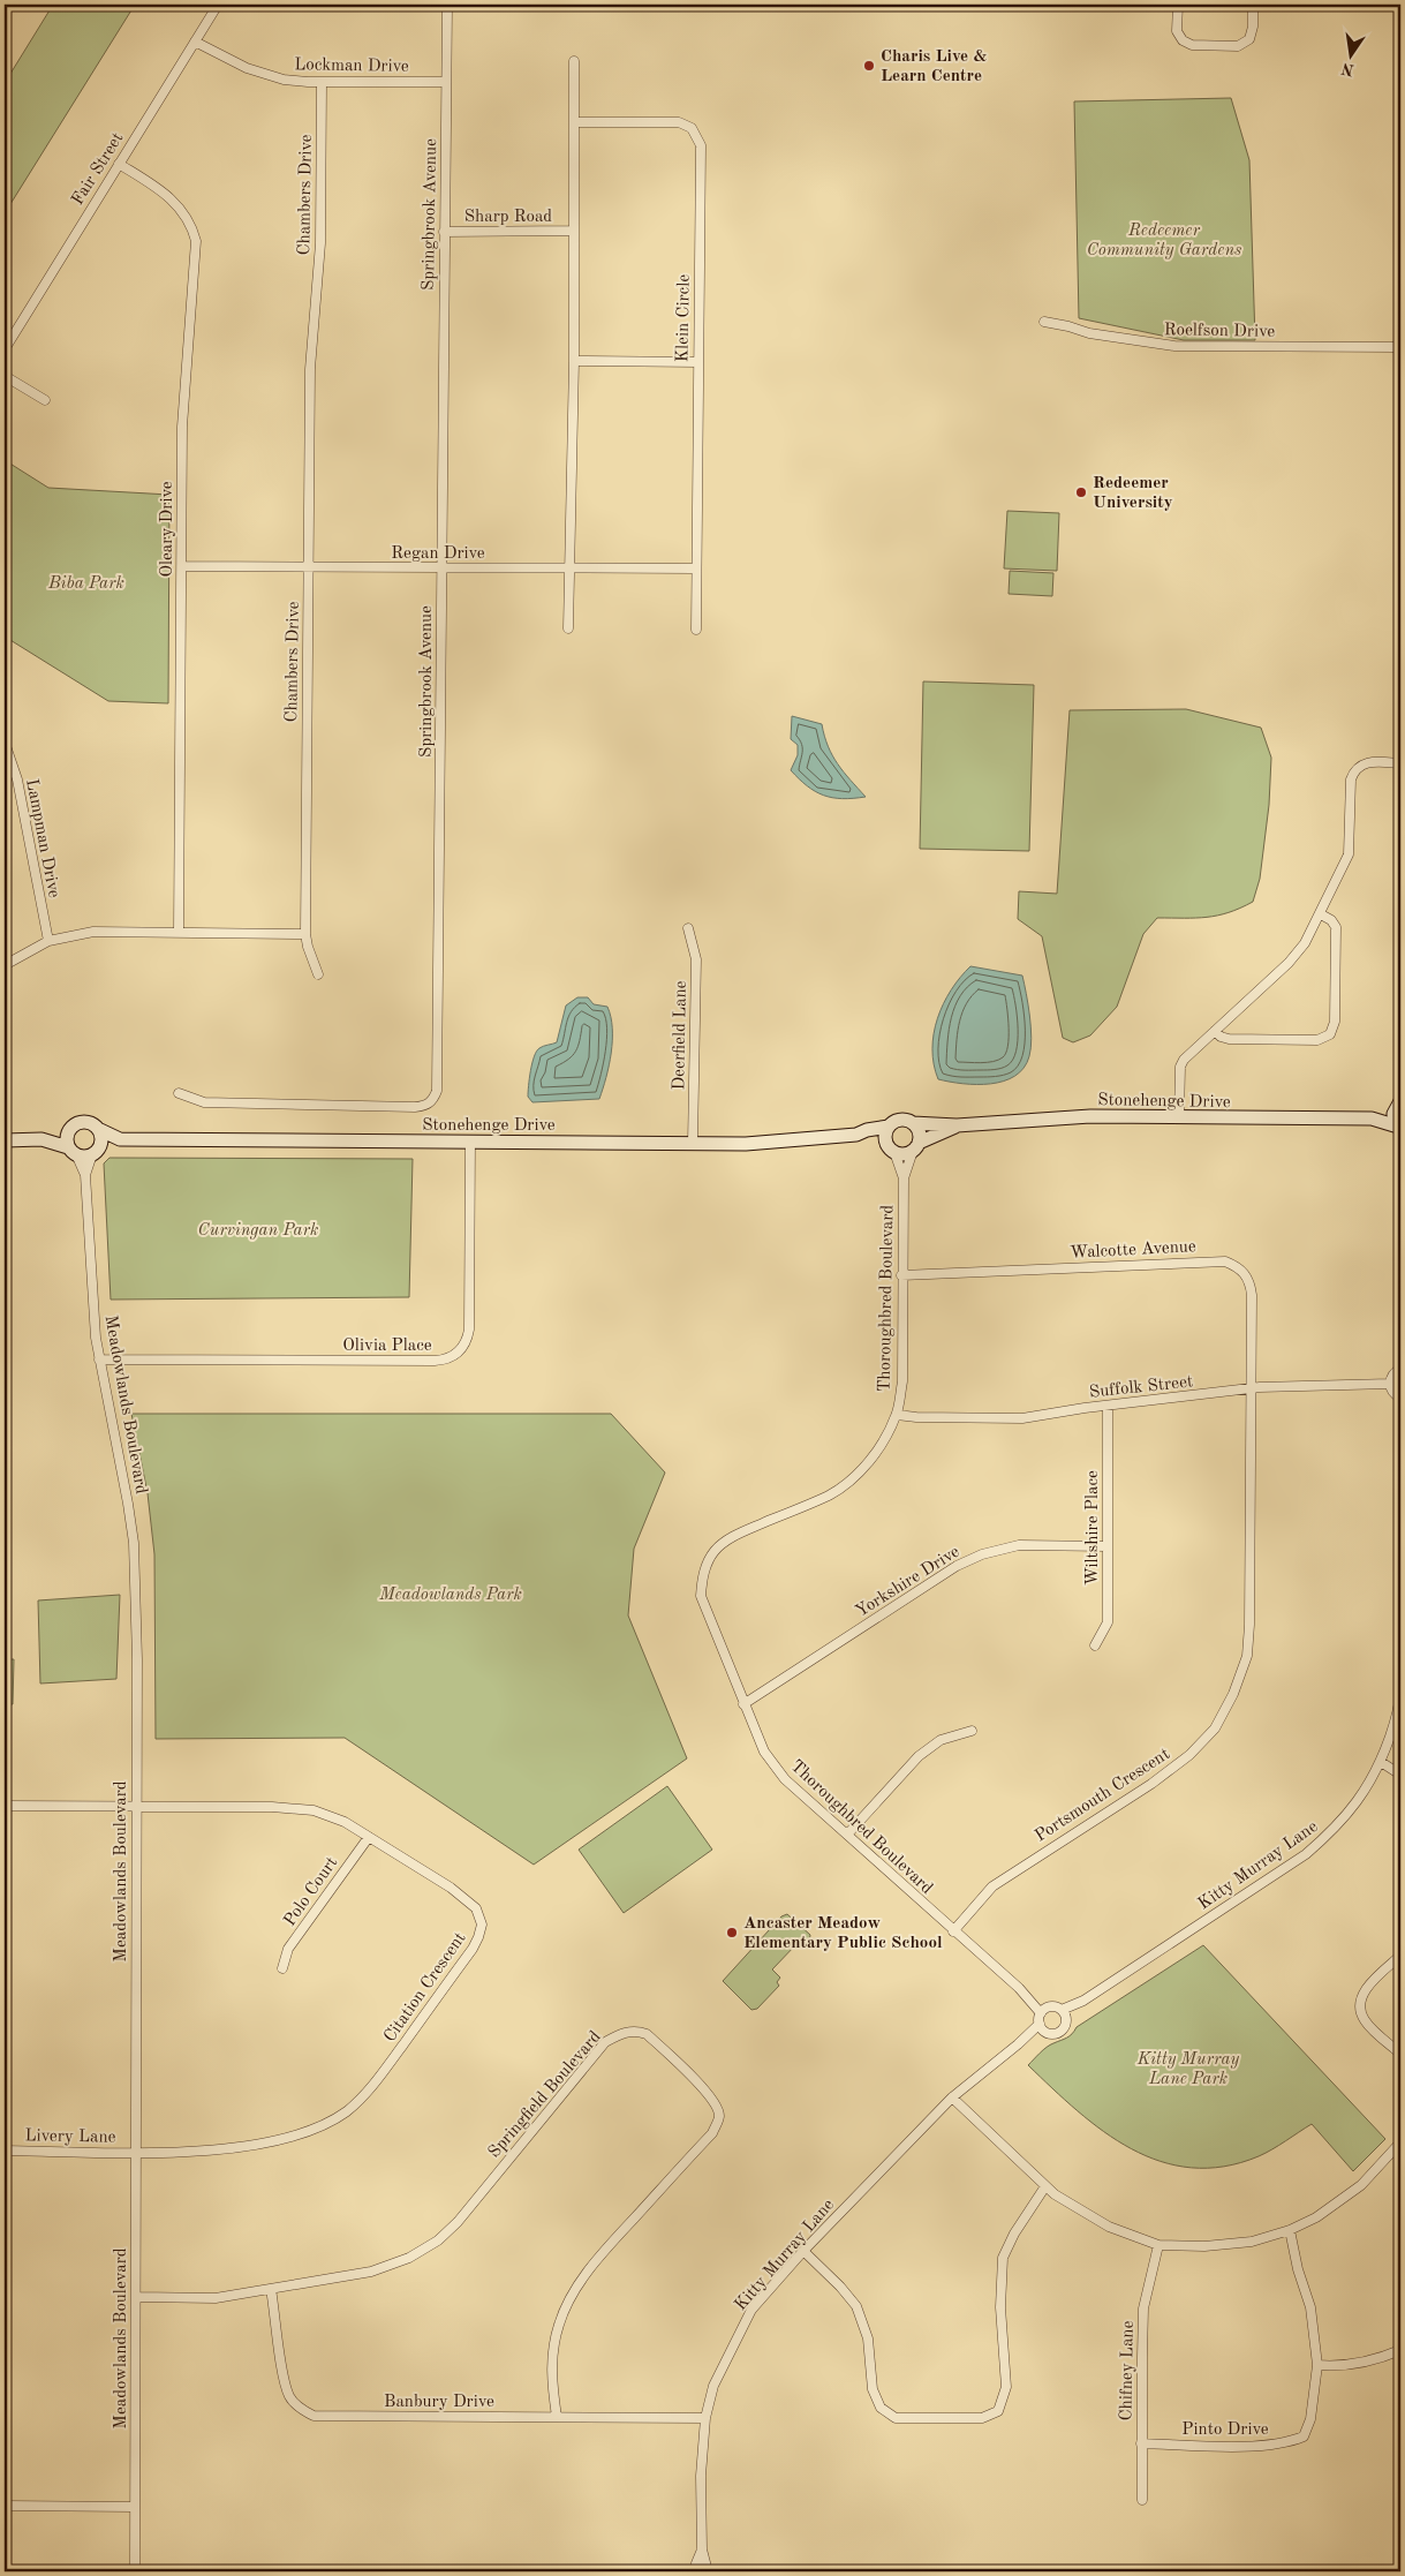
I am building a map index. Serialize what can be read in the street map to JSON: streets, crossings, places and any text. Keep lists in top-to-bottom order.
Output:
{
  "streets": {
    "street": [
      "Lockman Drive",
      "Fair Street",
      "Chambers Drive",
      "Springbrook Avenue",
      "Sharp Road",
      "Klein Circle",
      "Roelfson Drive",
      "Oleary Drive",
      "Regan Drive",
      "Lampman Drive",
      "Deerfield Lane",
      "Stonehenge Drive",
      "Walcotte Avenue",
      "Thoroughbred Boulevard",
      "Olivia Place",
      "Suffolk Street",
      "Meadowlands Boulevard",
      "Wiltshire Place",
      "Yorkshire Drive",
      "Portsmouth Crescent",
      "Kitty Murray Lane",
      "Polo Court",
      "Citation Crescent",
      "Springfield Boulevard",
      "Livery Lane",
      "Chifney Lane",
      "Banbury Drive",
      "Pinto Drive"
    ]
  },
  "crossings": [
    ["Lockman Drive", "Fair Street"],
    ["Lockman Drive", "Chambers Drive"],
    ["Lockman Drive", "Springbrook Avenue"],
    ["Fair Street", "Oleary Drive"],
    ["Chambers Drive", "Regan Drive"],
    ["Springbrook Avenue", "Sharp Road"],
    ["Springbrook Avenue", "Regan Drive"],
    ["Klein Circle", "Regan Drive"],
    ["Oleary Drive", "Regan Drive"],
    ["Deerfield Lane", "Stonehenge Drive"],
    ["Stonehenge Drive", "Thoroughbred Boulevard"],
    ["Stonehenge Drive", "Olivia Place"],
    ["Stonehenge Drive", "Meadowlands Boulevard"],
    ["Walcotte Avenue", "Thoroughbred Boulevard"],
    ["Walcotte Avenue", "Suffolk Street"],
    ["Walcotte Avenue", "Portsmouth Crescent"],
    ["Thoroughbred Boulevard", "Suffolk Street"],
    ["Thoroughbred Boulevard", "Yorkshire Drive"],
    ["Thoroughbred Boulevard", "Portsmouth Crescent"],
    ["Thoroughbred Boulevard", "Kitty Murray Lane"],
    ["Olivia Place", "Meadowlands Boulevard"],
    ["Suffolk Street", "Wiltshire Place"],
    ["Suffolk Street", "Portsmouth Crescent"],
    ["Meadowlands Boulevard", "Citation Crescent"],
    ["Meadowlands Boulevard", "Springfield Boulevard"],
    ["Meadowlands Boulevard", "Livery Lane"],
    ["Wiltshire Place", "Yorkshire Drive"],
    ["Kitty Murray Lane", "Banbury Drive"],
    ["Polo Court", "Citation Crescent"],
    ["Citation Crescent", "Livery Lane"],
    ["Springfield Boulevard", "Banbury Drive"],
    ["Chifney Lane", "Pinto Drive"]
  ],
  "parks": [
    "Redeemer Community Gardens",
    "Biba Park",
    "Curvingan Park",
    "Meadowlands Park",
    "Kitty Murray Lane Park"
  ],
  "places": ["Charis Live & Learn Centre", "Redeemer University", "Ancaster Meadow Elementary Public School"],
  "north": "bottom"
}
